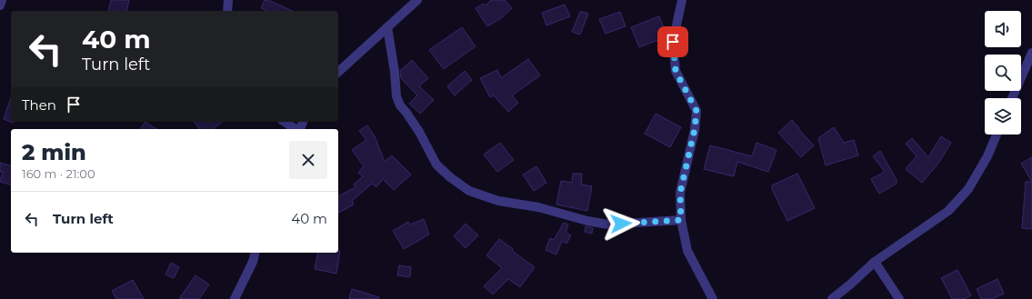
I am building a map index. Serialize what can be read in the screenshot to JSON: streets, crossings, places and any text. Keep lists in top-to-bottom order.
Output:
{
  "page": {
    "turn": ["40 m", "Turn left"],
    "then": "Then",
    "heading": ["2 min", "160 m · 21:00"],
    "list": [
      {
        "name": "Turn left",
        "value": "40 m"
      }
    ]
  }
}
